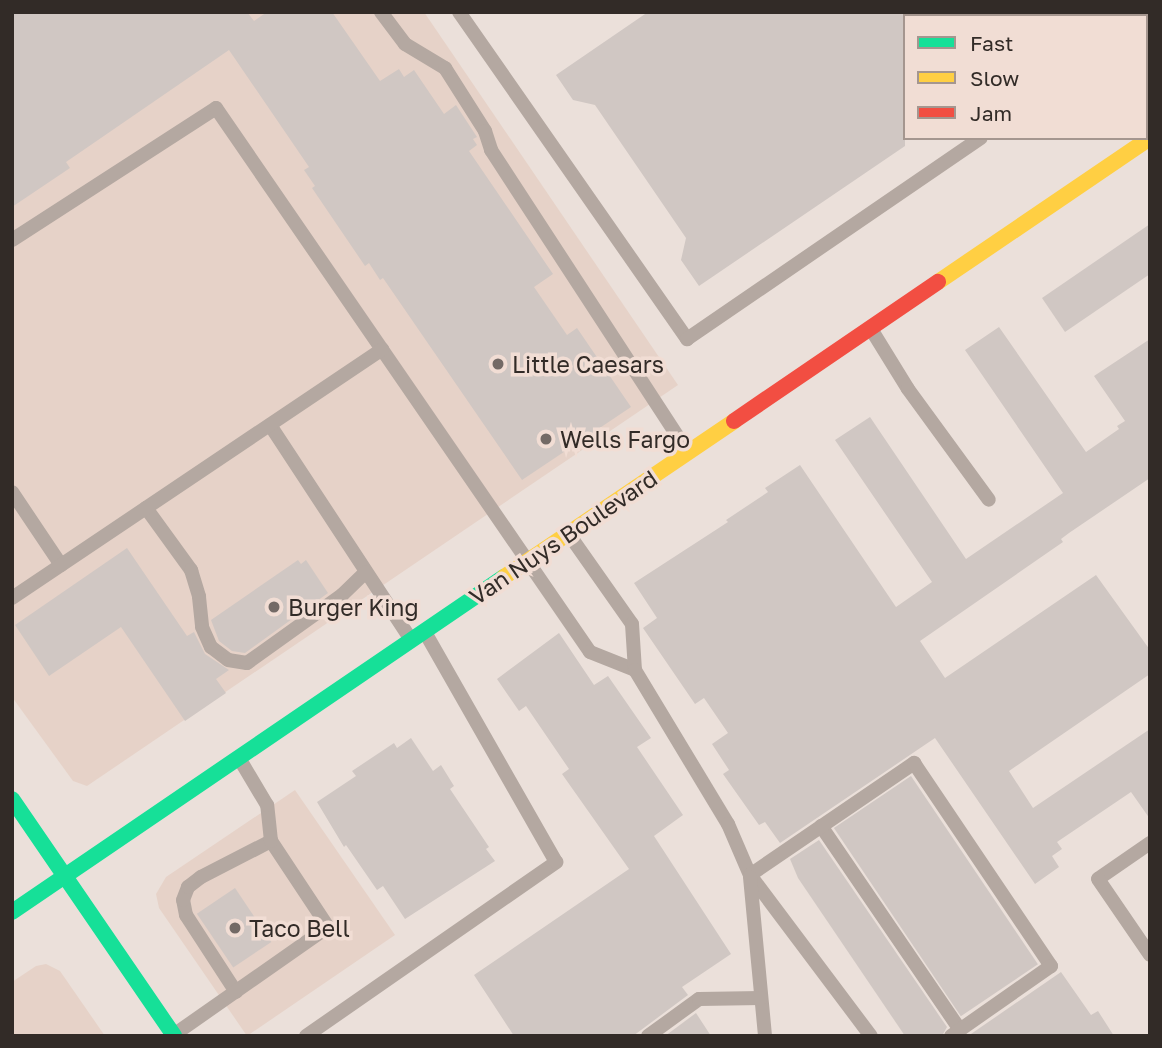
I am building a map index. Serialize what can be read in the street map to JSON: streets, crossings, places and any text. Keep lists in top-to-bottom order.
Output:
{
  "streets": {
    "main road": ["Van Nuys Boulevard"]
  },
  "places": [
    "Little Caesars",
    "Wells Fargo",
    "Burger King",
    "Taco Bell"
  ],
  "legend": ["Fast", "Slow", "Jam"]
}
